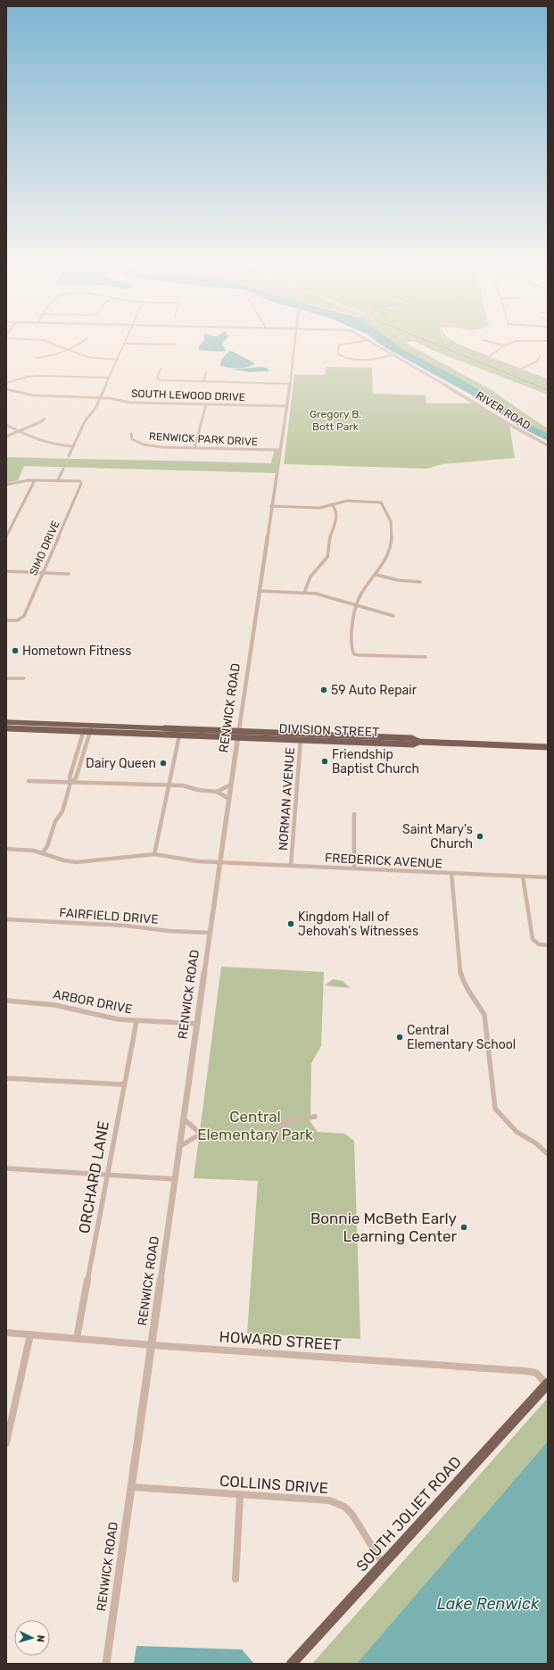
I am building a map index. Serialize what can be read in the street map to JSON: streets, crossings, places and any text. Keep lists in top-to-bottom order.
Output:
{
  "streets": {
    "main road": ["DIVISION STREET", "SOUTH JOLIET ROAD"],
    "street": [
      "SOUTH LEWOOD DRIVE",
      "RIVER ROAD",
      "RENWICK PARK DRIVE",
      "SIMO DRIVE",
      "RENWICK ROAD",
      "NORMAN AVENUE",
      "FREDERICK AVENUE",
      "FAIRFIELD DRIVE",
      "ARBOR DRIVE",
      "ORCHARD LANE",
      "HOWARD STREET",
      "COLLINS DRIVE"
    ]
  },
  "crossings": [
    ["SOUTH LEWOOD DRIVE", "RENWICK ROAD"],
    ["RENWICK PARK DRIVE", "RENWICK ROAD"],
    ["RENWICK ROAD", "DIVISION STREET"],
    ["RENWICK ROAD", "FREDERICK AVENUE"],
    ["RENWICK ROAD", "FAIRFIELD DRIVE"],
    ["RENWICK ROAD", "ARBOR DRIVE"],
    ["RENWICK ROAD", "HOWARD STREET"],
    ["RENWICK ROAD", "COLLINS DRIVE"],
    ["DIVISION STREET", "NORMAN AVENUE"],
    ["NORMAN AVENUE", "FREDERICK AVENUE"],
    ["ARBOR DRIVE", "ORCHARD LANE"],
    ["ORCHARD LANE", "HOWARD STREET"],
    ["HOWARD STREET", "SOUTH JOLIET ROAD"],
    ["COLLINS DRIVE", "SOUTH JOLIET ROAD"]
  ],
  "water": ["Lake Renwick"],
  "parks": ["Gregory B. Bott Park", "Central Elementary Park"],
  "places": [
    "Hometown Fitness",
    "59 Auto Repair",
    "Friendship Baptist Church",
    "Dairy Queen",
    "Saint Mary's Church",
    "Kingdom Hall of Jehovah's Witnesses",
    "Central Elementary School",
    "Bonnie McBeth Early Learning Center"
  ],
  "north": "right"
}
